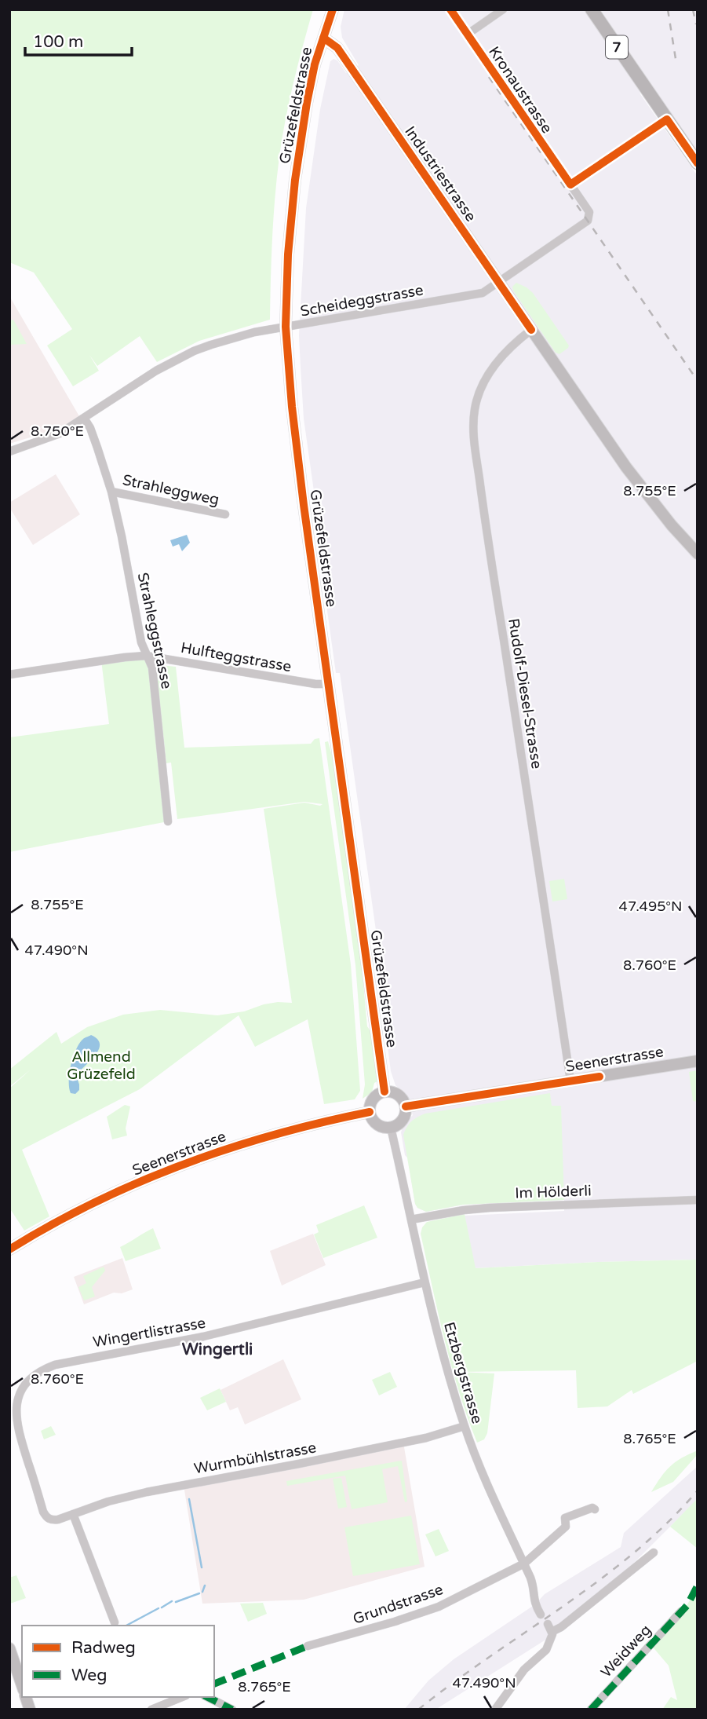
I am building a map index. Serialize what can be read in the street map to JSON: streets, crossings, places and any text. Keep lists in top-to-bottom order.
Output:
{
  "streets": {
    "main road": [
      "7",
      "Grüzefeldstrasse",
      "Industriestrasse",
      "Seenerstrasse"
    ],
    "street": [
      "Kronaustrasse",
      "Scheideggstrasse",
      "Strahleggweg",
      "Strahleggstrasse",
      "Hulfteggstrasse",
      "Rudolf-Diesel-Strasse",
      "Im Hölderli",
      "Wingertlistrasse",
      "Etzbergstrasse",
      "Wurmbühlstrasse",
      "Grundstrasse",
      "Weidweg"
    ]
  },
  "crossings": [
    ["Kronaustrasse", "Scheideggstrasse"],
    ["Grüzefeldstrasse", "Industriestrasse"],
    ["Grüzefeldstrasse", "Scheideggstrasse"],
    ["Grüzefeldstrasse", "Hulfteggstrasse"],
    ["Grüzefeldstrasse", "Seenerstrasse"],
    ["Grüzefeldstrasse", "Etzbergstrasse"],
    ["Industriestrasse", "Scheideggstrasse"],
    ["Industriestrasse", "Rudolf-Diesel-Strasse"],
    ["Scheideggstrasse", "Strahleggstrasse"],
    ["Strahleggweg", "Strahleggstrasse"],
    ["Strahleggstrasse", "Hulfteggstrasse"],
    ["Rudolf-Diesel-Strasse", "Seenerstrasse"],
    ["Seenerstrasse", "Etzbergstrasse"],
    ["Im Hölderli", "Etzbergstrasse"],
    ["Wingertlistrasse", "Etzbergstrasse"],
    ["Wingertlistrasse", "Wurmbühlstrasse"],
    ["Etzbergstrasse", "Wurmbühlstrasse"],
    ["Etzbergstrasse", "Grundstrasse"]
  ],
  "districts": ["Wingertli"],
  "parks": ["Allmend Grüzefeld"],
  "legend": ["Radweg", "Weg"],
  "scale_bar": "100 m",
  "coordinates": [
    "8.750°E",
    "8.755°E",
    "47.495°N",
    "47.490°N",
    "8.760°E",
    "8.765°E"
  ]
}
